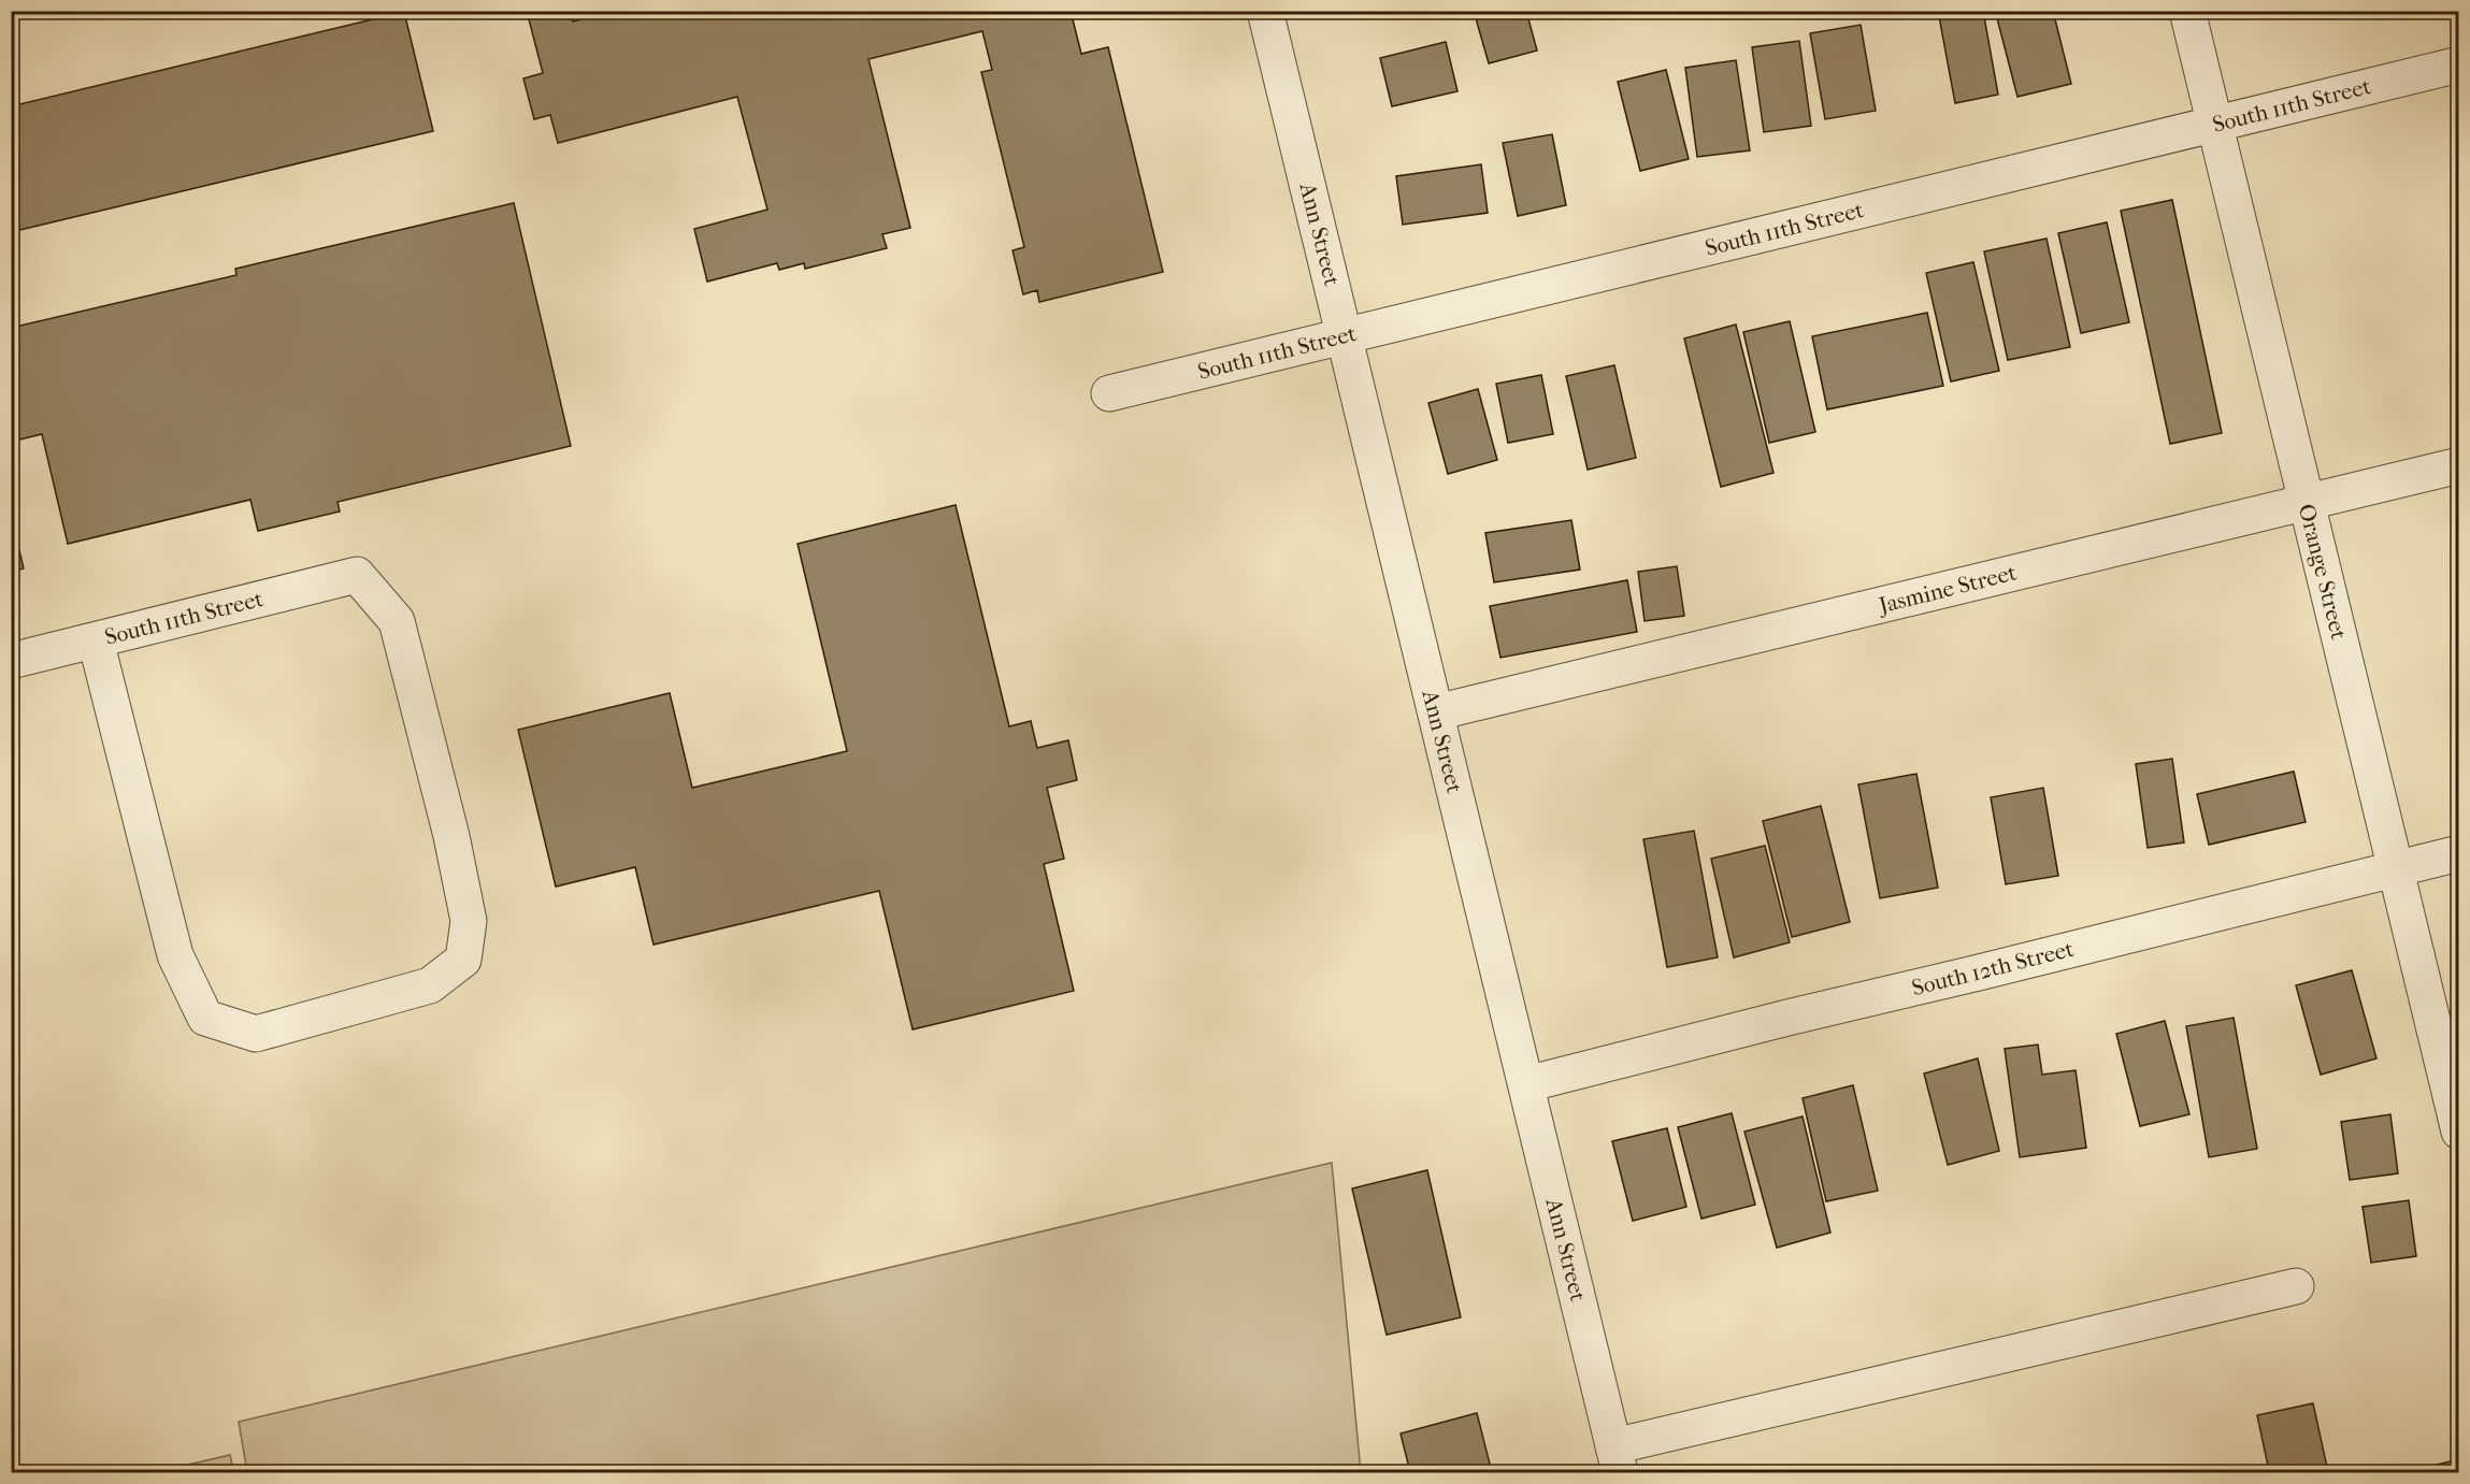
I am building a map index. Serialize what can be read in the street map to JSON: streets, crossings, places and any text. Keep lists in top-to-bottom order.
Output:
{
  "streets": {
    "street": [
      "South 11th Street",
      "Ann Street",
      "Orange Street",
      "Jasmine Street",
      "South 12th Street"
    ]
  },
  "crossings": [
    ["South 11th Street", "Ann Street"],
    ["South 11th Street", "Orange Street"],
    ["Ann Street", "Jasmine Street"],
    ["Ann Street", "South 12th Street"],
    ["Orange Street", "Jasmine Street"],
    ["Orange Street", "South 12th Street"]
  ]
}
